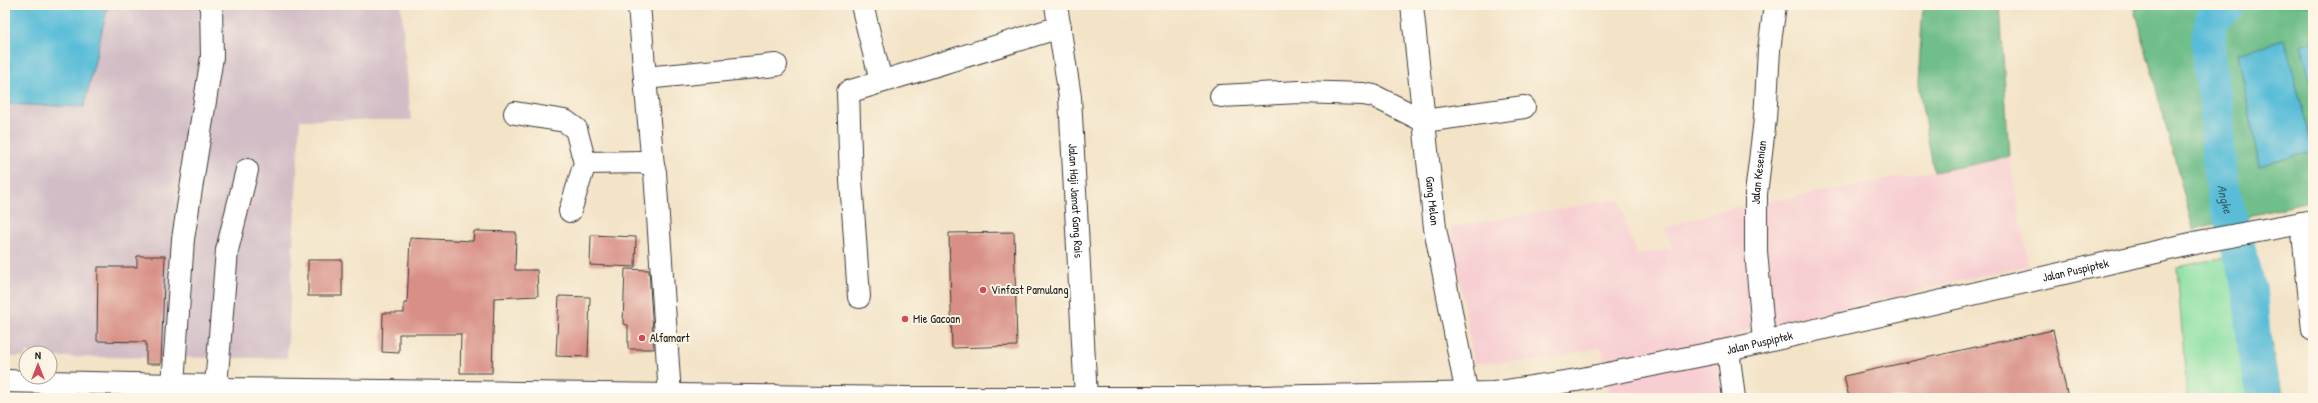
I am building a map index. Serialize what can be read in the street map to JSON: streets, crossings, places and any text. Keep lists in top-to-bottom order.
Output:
{
  "streets": {
    "street": [
      "Jalan Kesenian",
      "Jalan Haji Jamat Gang Rais",
      "Gang Melon",
      "Jalan Puspiptek"
    ]
  },
  "crossings": [
    ["Jalan Kesenian", "Jalan Puspiptek"],
    ["Jalan Haji Jamat Gang Rais", "Jalan Puspiptek"],
    ["Gang Melon", "Jalan Puspiptek"]
  ],
  "water": ["Angke"],
  "places": ["Vinfast Pamulang", "Mie Gacoan", "Alfamart"],
  "north": "top"
}
